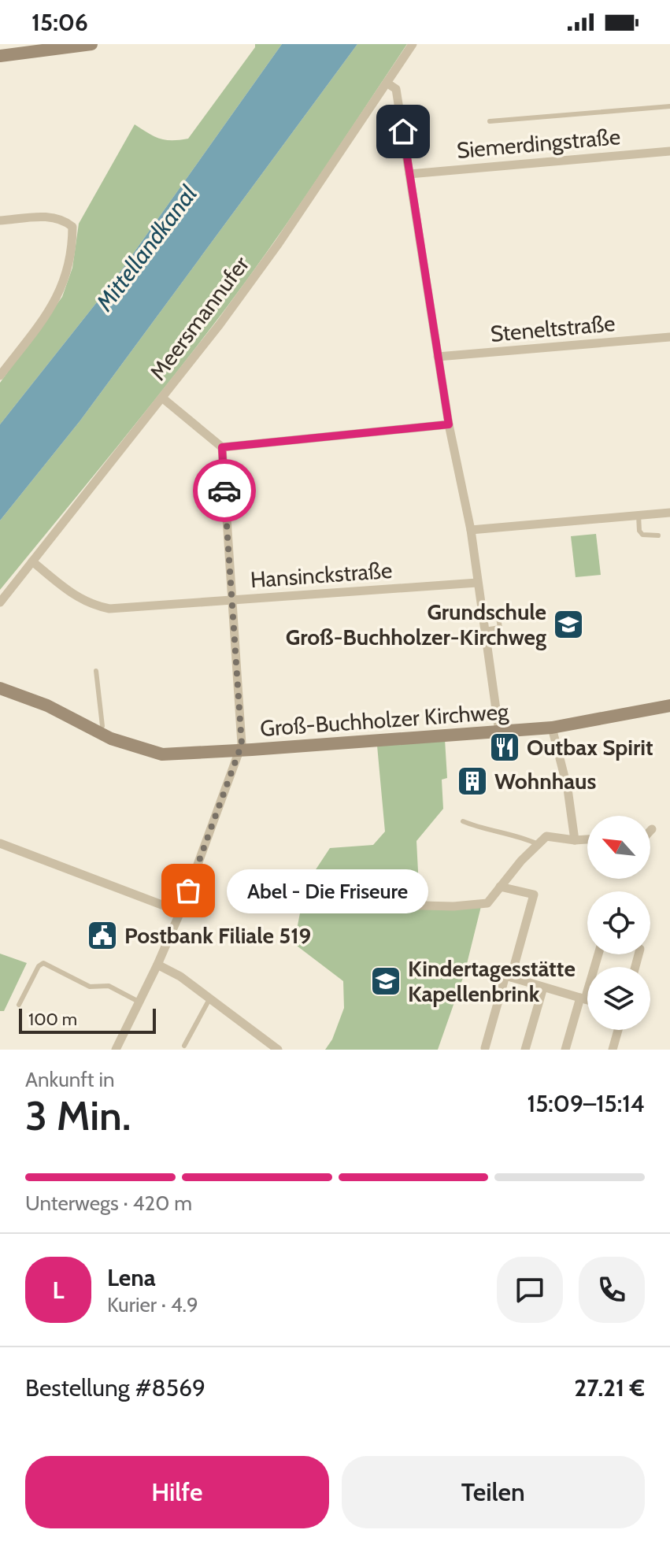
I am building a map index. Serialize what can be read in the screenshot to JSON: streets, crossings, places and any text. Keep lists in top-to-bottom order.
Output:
{
  "streets": {
    "street": [
      "Siemerdingstraße",
      "Meersmannufer",
      "Steneltstraße",
      "Hansinckstraße",
      "Groß-Buchholzer Kirchweg"
    ]
  },
  "crossings": [
    ["Meersmannufer", "Hansinckstraße"]
  ],
  "water": ["Mittellandkanal"],
  "places": {
    "school or university": ["Grundschule Groß-Buchholzer-Kirchweg", "Kindertagesstätte Kapellenbrink"],
    "restaurant": ["Outbax Spirit"],
    "building": ["Wohnhaus"],
    "other": ["Abel - Die Friseure"],
    "public building": ["Postbank Filiale 519"]
  },
  "scale_bar": "100 m",
  "north": "top left",
  "page": {
    "status": "15:06",
    "bubble": "Abel - Die Friseure",
    "scale": "100 m",
    "heading": ["3 Min.", "Ankunft in", "15:09–15:14"],
    "panel": [
      "Lena",
      "Kurier · 4.9",
      "Bestellung #8569",
      "27.21 €"
    ],
    "bar": "Unterwegs · 420 m",
    "round": "L",
    "buttons": ["Hilfe", "Teilen"]
  }
}
